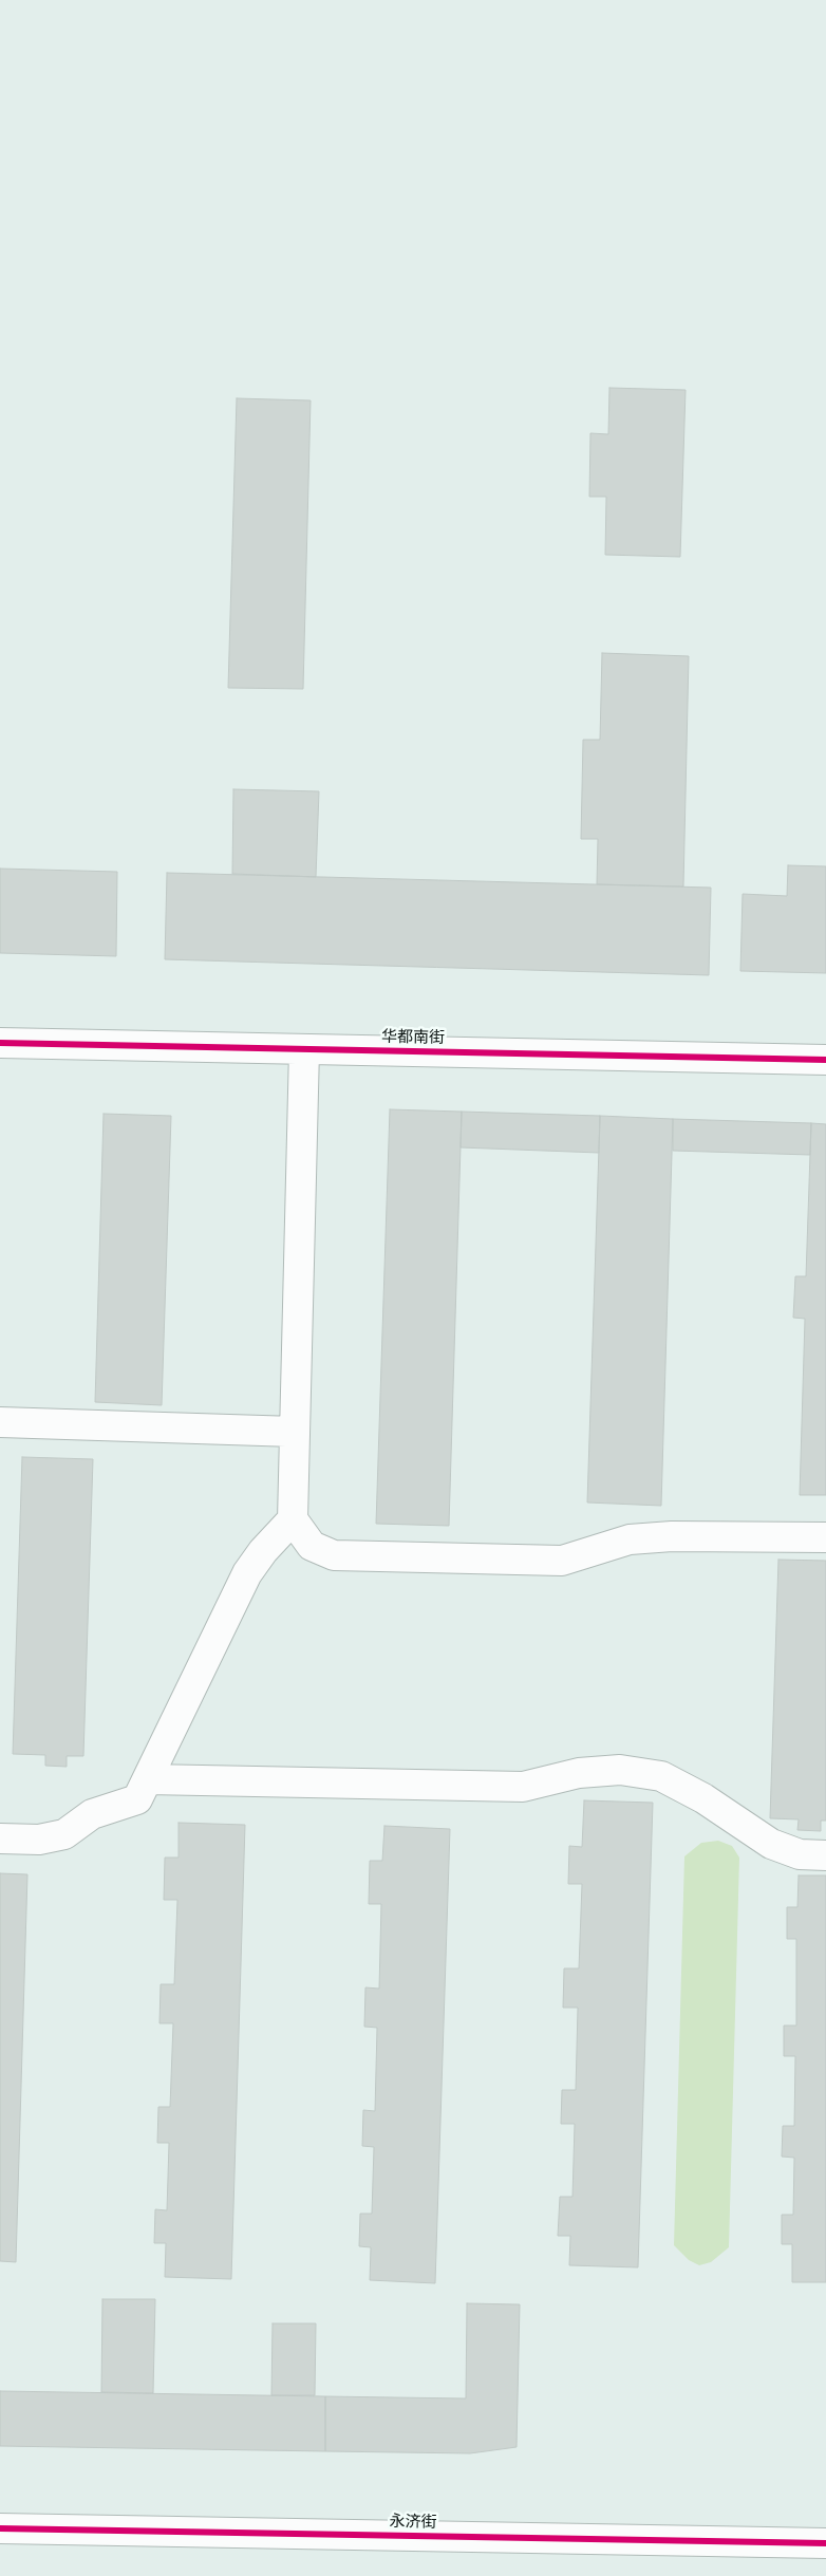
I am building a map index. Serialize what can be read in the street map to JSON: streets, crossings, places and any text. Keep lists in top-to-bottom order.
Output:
{
  "streets": {
    "street": ["华都南街", "永济街"]
  }
}
